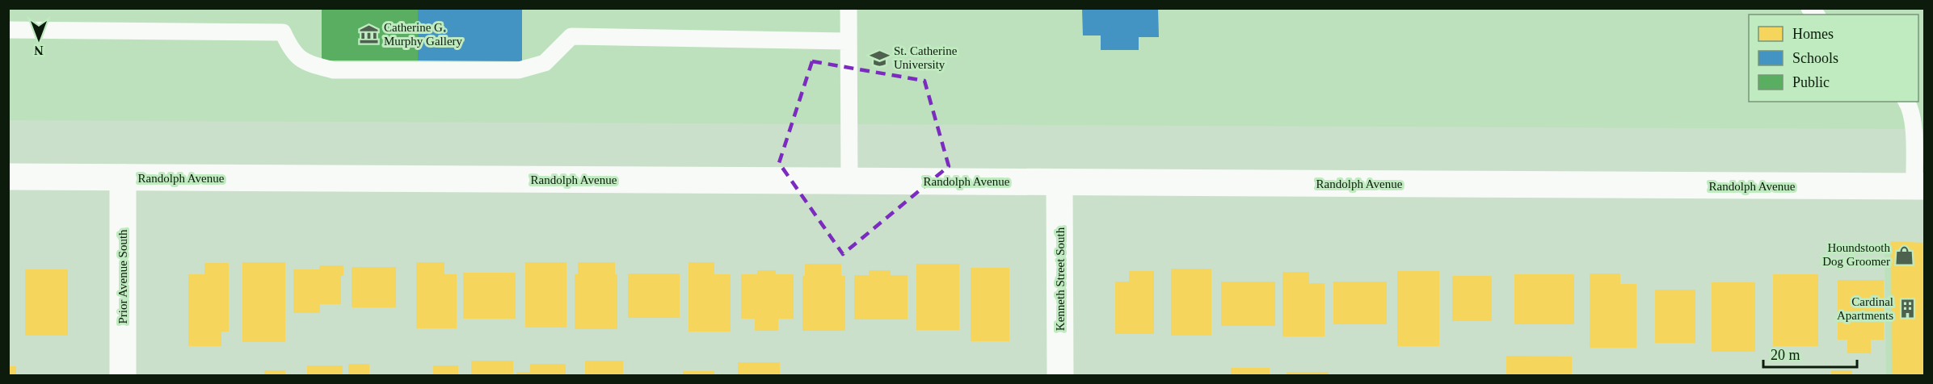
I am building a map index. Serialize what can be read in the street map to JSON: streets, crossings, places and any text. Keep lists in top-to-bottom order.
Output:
{
  "streets": {
    "main road": ["Randolph Avenue", "Prior Avenue South", "Kenneth Street South"]
  },
  "crossings": [
    ["Randolph Avenue", "Prior Avenue South"],
    ["Randolph Avenue", "Kenneth Street South"]
  ],
  "places": {
    "museum": ["Catherine G. Murphy Gallery"],
    "school or university": ["St. Catherine University"],
    "shop": ["Houndstooth Dog Groomer"],
    "building": ["Cardinal Apartments"]
  },
  "legend": ["Homes", "Schools", "Public"],
  "scale_bar": "20 m",
  "north": "bottom"
}
